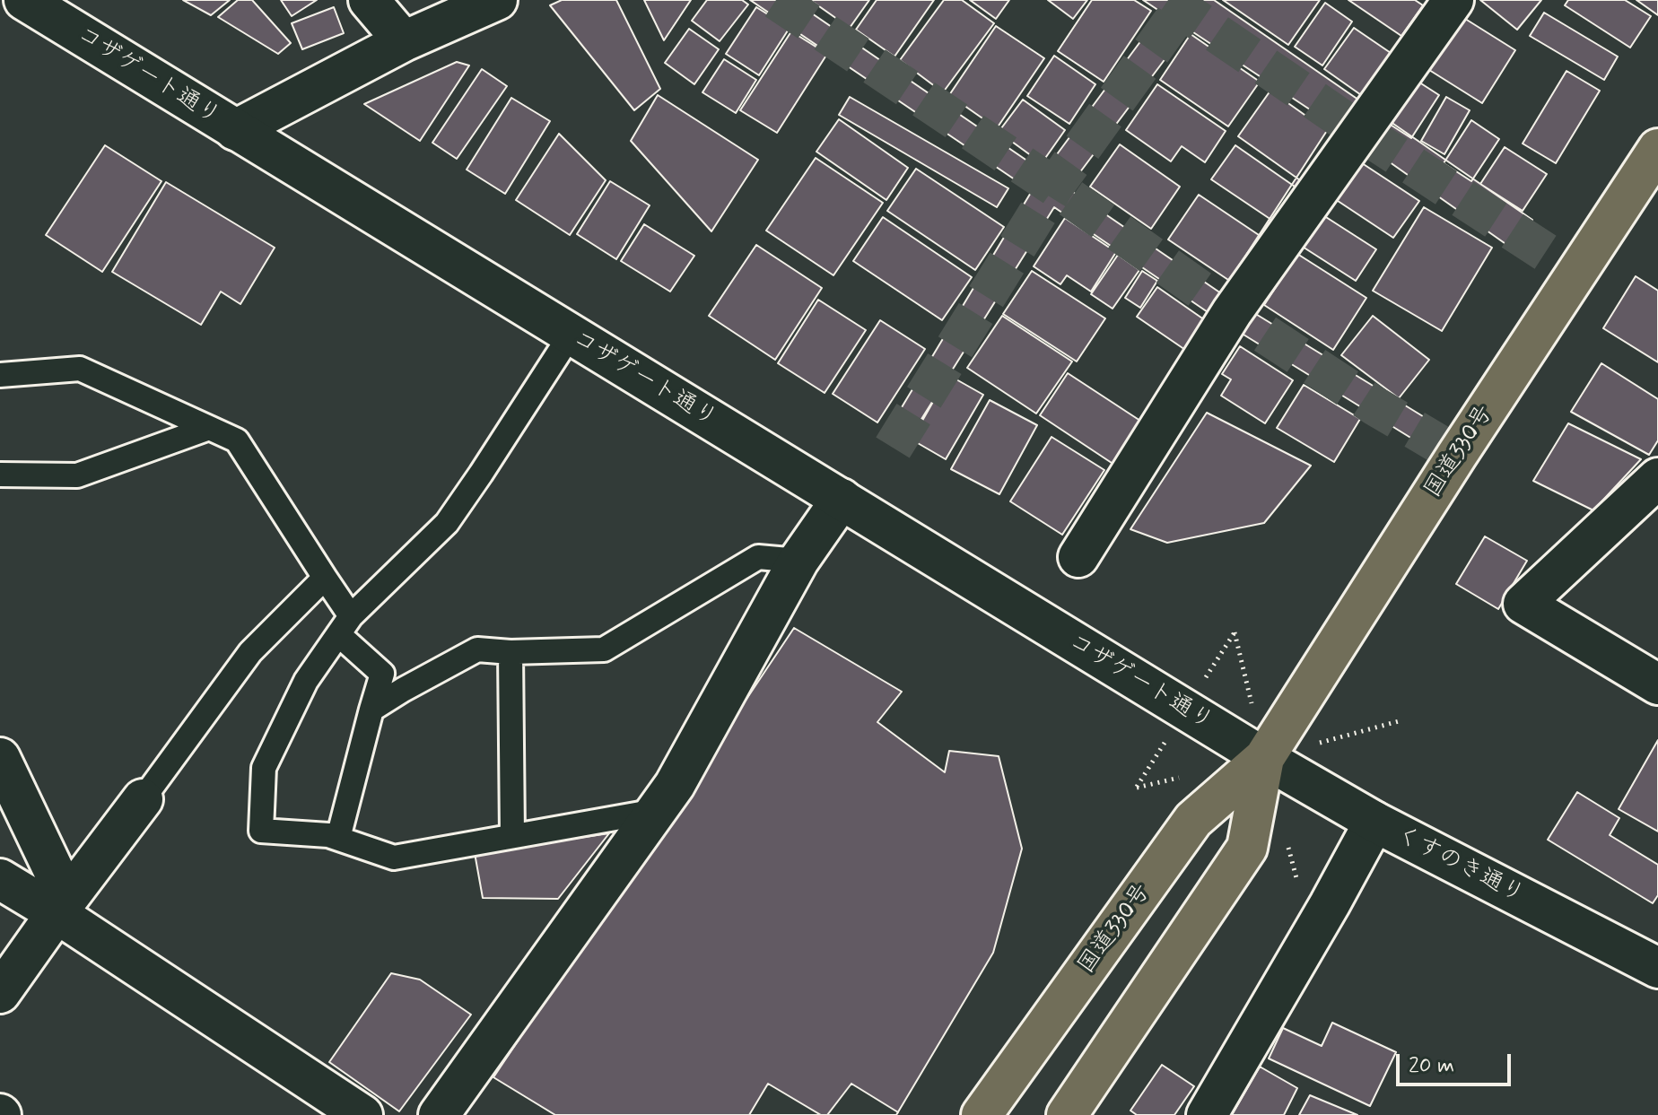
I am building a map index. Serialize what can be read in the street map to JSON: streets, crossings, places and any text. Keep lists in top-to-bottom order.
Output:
{
  "streets": {
    "highway": ["国道330号"],
    "street": ["コザゲート通り", "くすのき通り"]
  },
  "crossings": [
    ["コザゲート通り", "国道330号"],
    ["コザゲート通り", "くすのき通り"],
    ["国道330号", "くすのき通り"]
  ],
  "scale_bar": "20 m"
}
